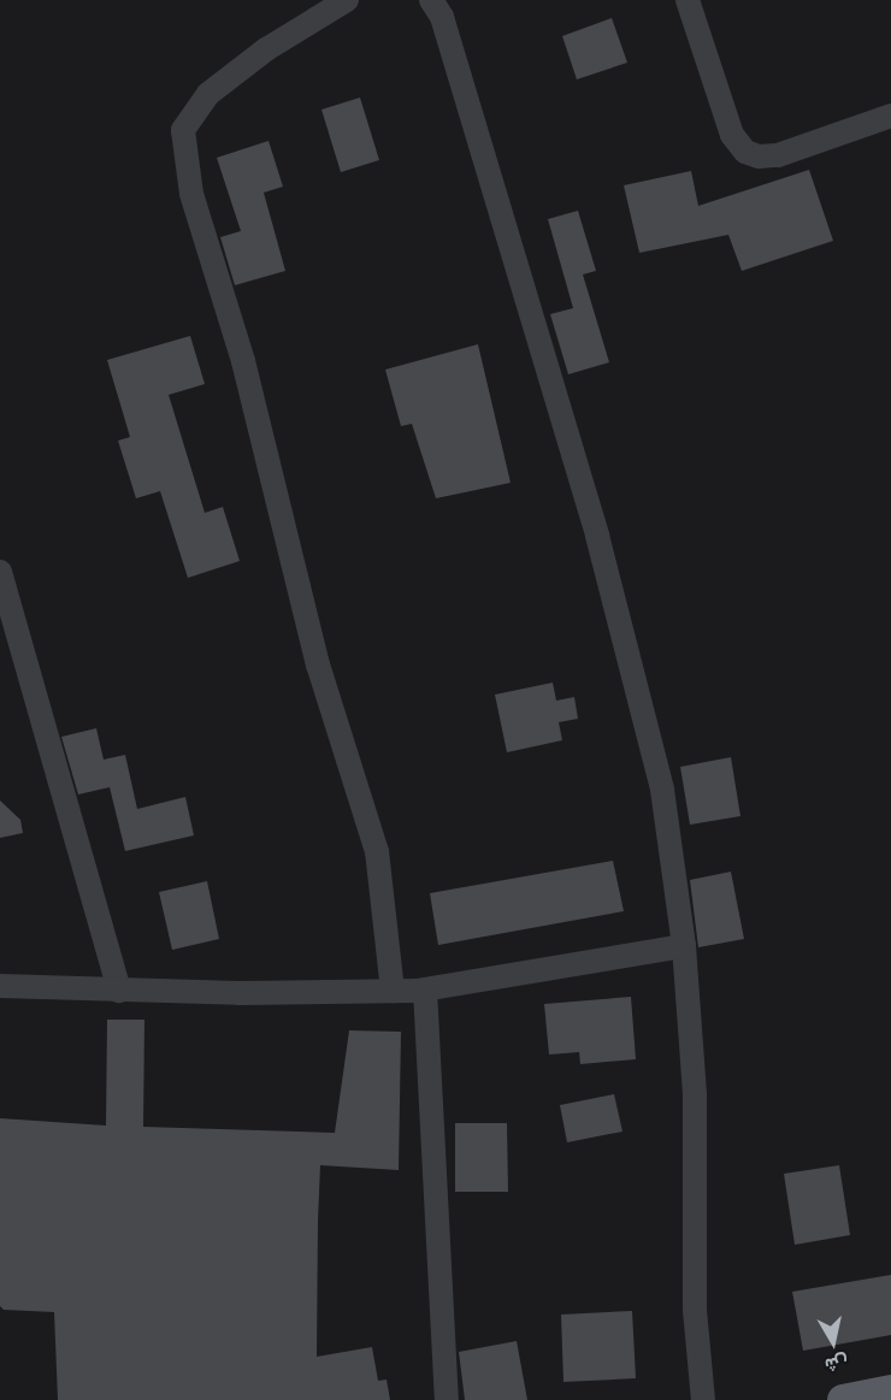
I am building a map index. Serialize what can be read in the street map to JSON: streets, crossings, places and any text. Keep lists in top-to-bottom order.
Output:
{
  "north": "bottom"
}
